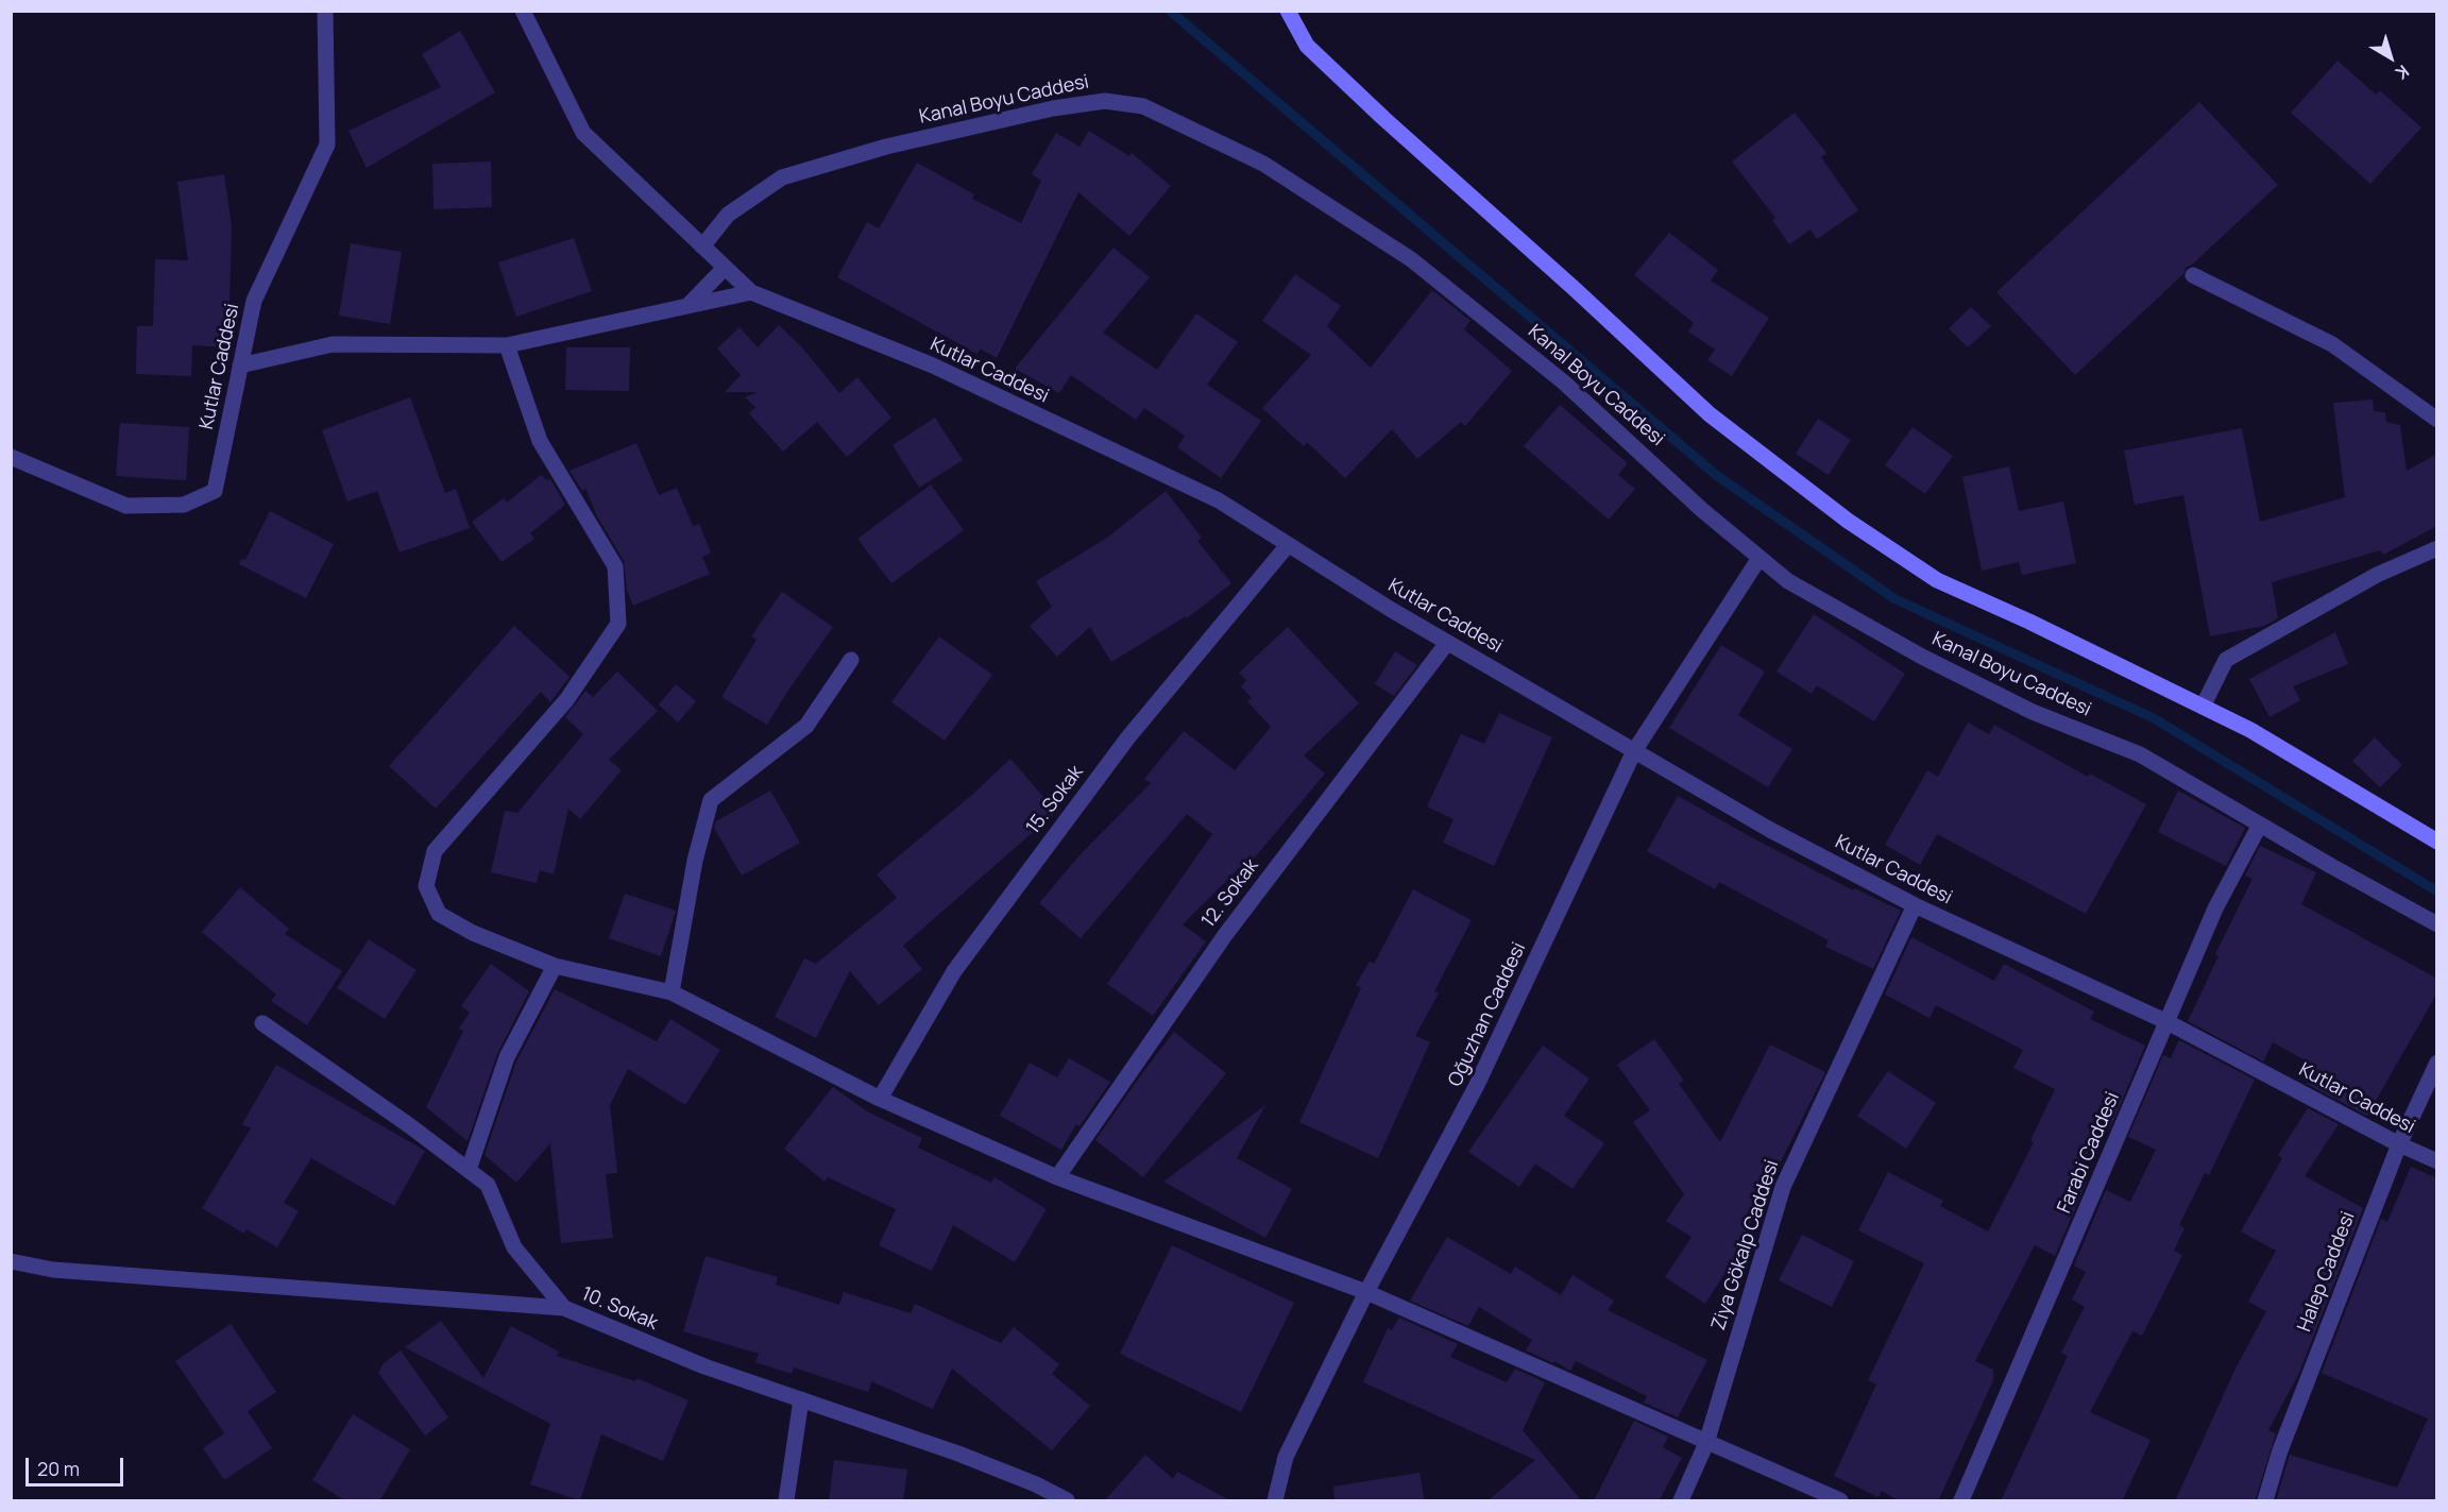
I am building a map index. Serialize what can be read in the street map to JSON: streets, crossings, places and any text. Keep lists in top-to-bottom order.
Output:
{
  "streets": {
    "street": [
      "Kanal Boyu Caddesi",
      "Kutlar Caddesi",
      "15. Sokak",
      "12. Sokak",
      "Oğuzhan Caddesi",
      "Farabi Caddesi",
      "Ziya Gökalp Caddesi",
      "Halep Caddesi",
      "10. Sokak"
    ]
  },
  "crossings": [
    ["Kanal Boyu Caddesi", "Kutlar Caddesi"],
    ["Kanal Boyu Caddesi", "Oğuzhan Caddesi"],
    ["Kanal Boyu Caddesi", "Farabi Caddesi"],
    ["Kutlar Caddesi", "15. Sokak"],
    ["Kutlar Caddesi", "12. Sokak"],
    ["Kutlar Caddesi", "Oğuzhan Caddesi"],
    ["Kutlar Caddesi", "Farabi Caddesi"],
    ["Kutlar Caddesi", "Ziya Gökalp Caddesi"],
    ["Kutlar Caddesi", "Halep Caddesi"]
  ],
  "scale_bar": "20 m",
  "north": "bottom right"
}
